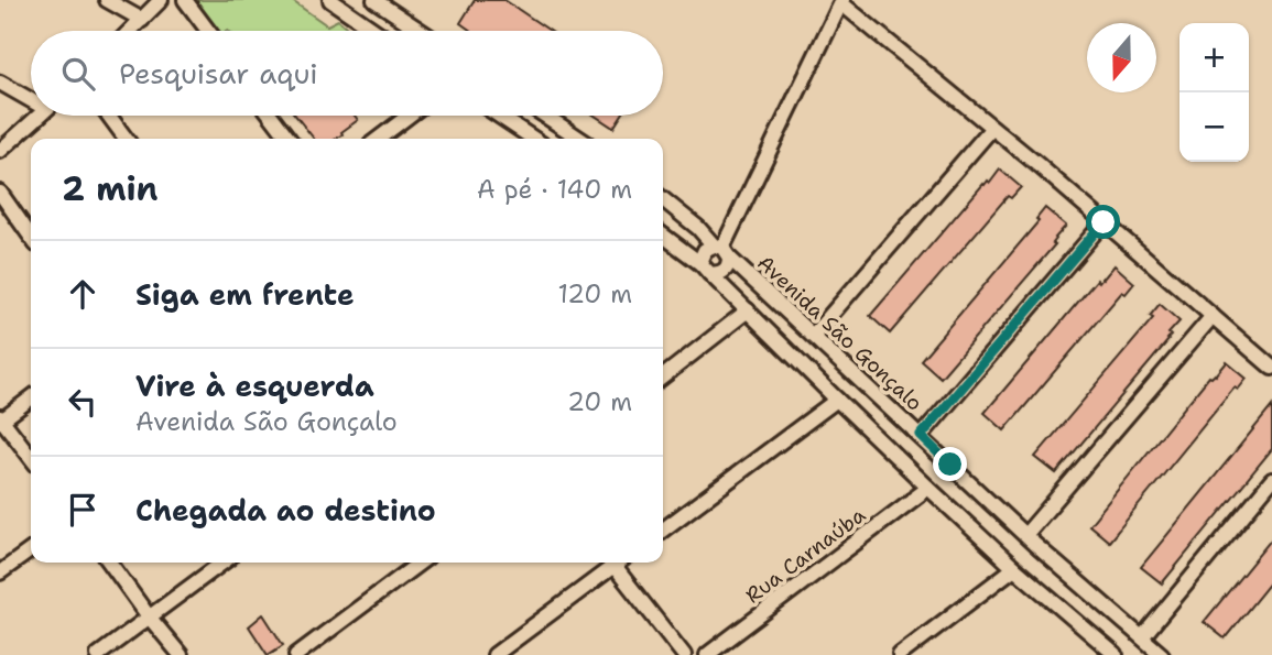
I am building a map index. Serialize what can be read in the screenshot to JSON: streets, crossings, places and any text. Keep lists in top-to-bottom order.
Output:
{
  "streets": {
    "street": ["Avenida São Gonçalo", "Rua Carnaúba"]
  },
  "north": "bottom",
  "page": {
    "map_buttons": ["+", "−"],
    "search": "Pesquisar aqui",
    "heading": ["2 min", "A pé · 140 m"],
    "list": [
      ["Siga em frente", "120 m"],
      ["Vire à esquerda", "Avenida São Gonçalo", "20 m"],
      "Chegada ao destino"
    ]
  }
}
